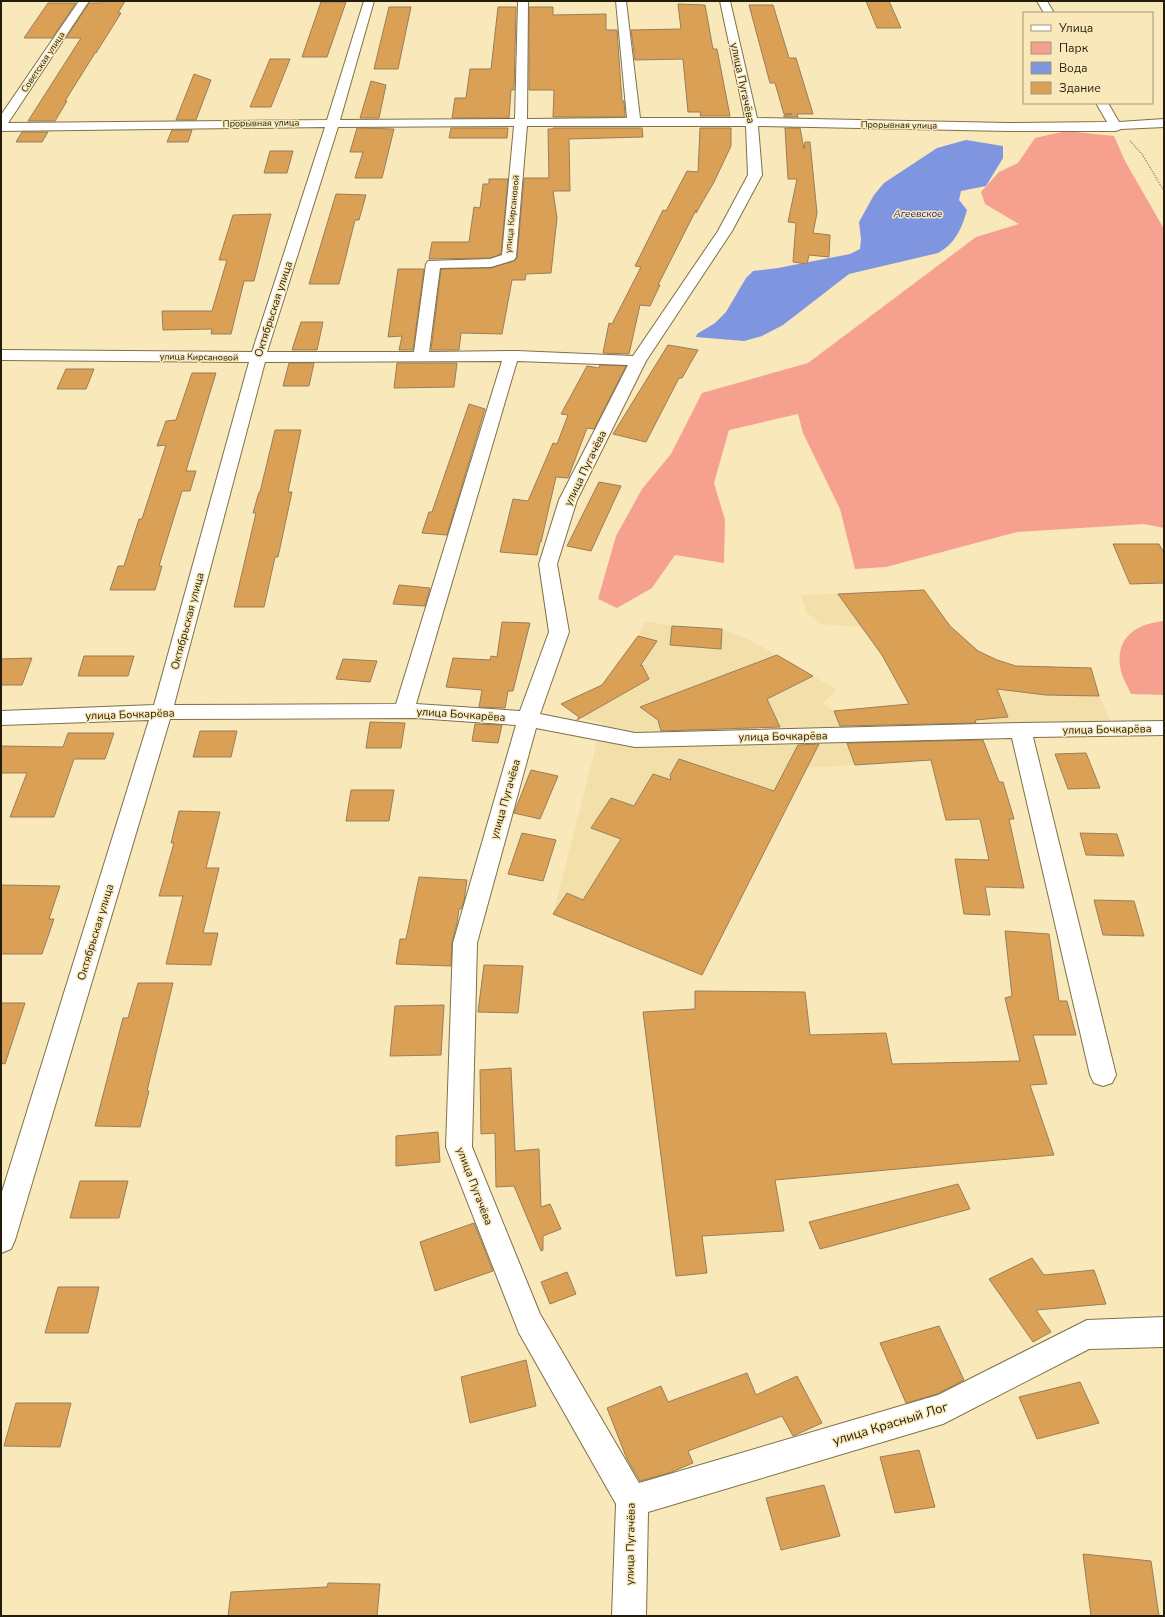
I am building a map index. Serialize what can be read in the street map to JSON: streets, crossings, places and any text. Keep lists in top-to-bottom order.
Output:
{
  "streets": {
    "street": [
      "Советская улица",
      "улица Пугачёва",
      "Прорывная улица",
      "улица Кирсановой",
      "Октябрьская улица",
      "улица Бочкарёва",
      "улица Красный Лог"
    ]
  },
  "crossings": [
    ["улица Пугачёва", "Прорывная улица"],
    ["улица Пугачёва", "улица Кирсановой"],
    ["улица Пугачёва", "улица Бочкарёва"],
    ["улица Пугачёва", "улица Красный Лог"],
    ["Прорывная улица", "улица Кирсановой"],
    ["Прорывная улица", "Октябрьская улица"],
    ["улица Кирсановой", "Октябрьская улица"],
    ["улица Кирсановой", "улица Бочкарёва"],
    ["Октябрьская улица", "улица Бочкарёва"]
  ],
  "water": ["Агеевское"],
  "legend": [
    "Улица",
    "Парк",
    "Вода",
    "Здание"
  ]
}
